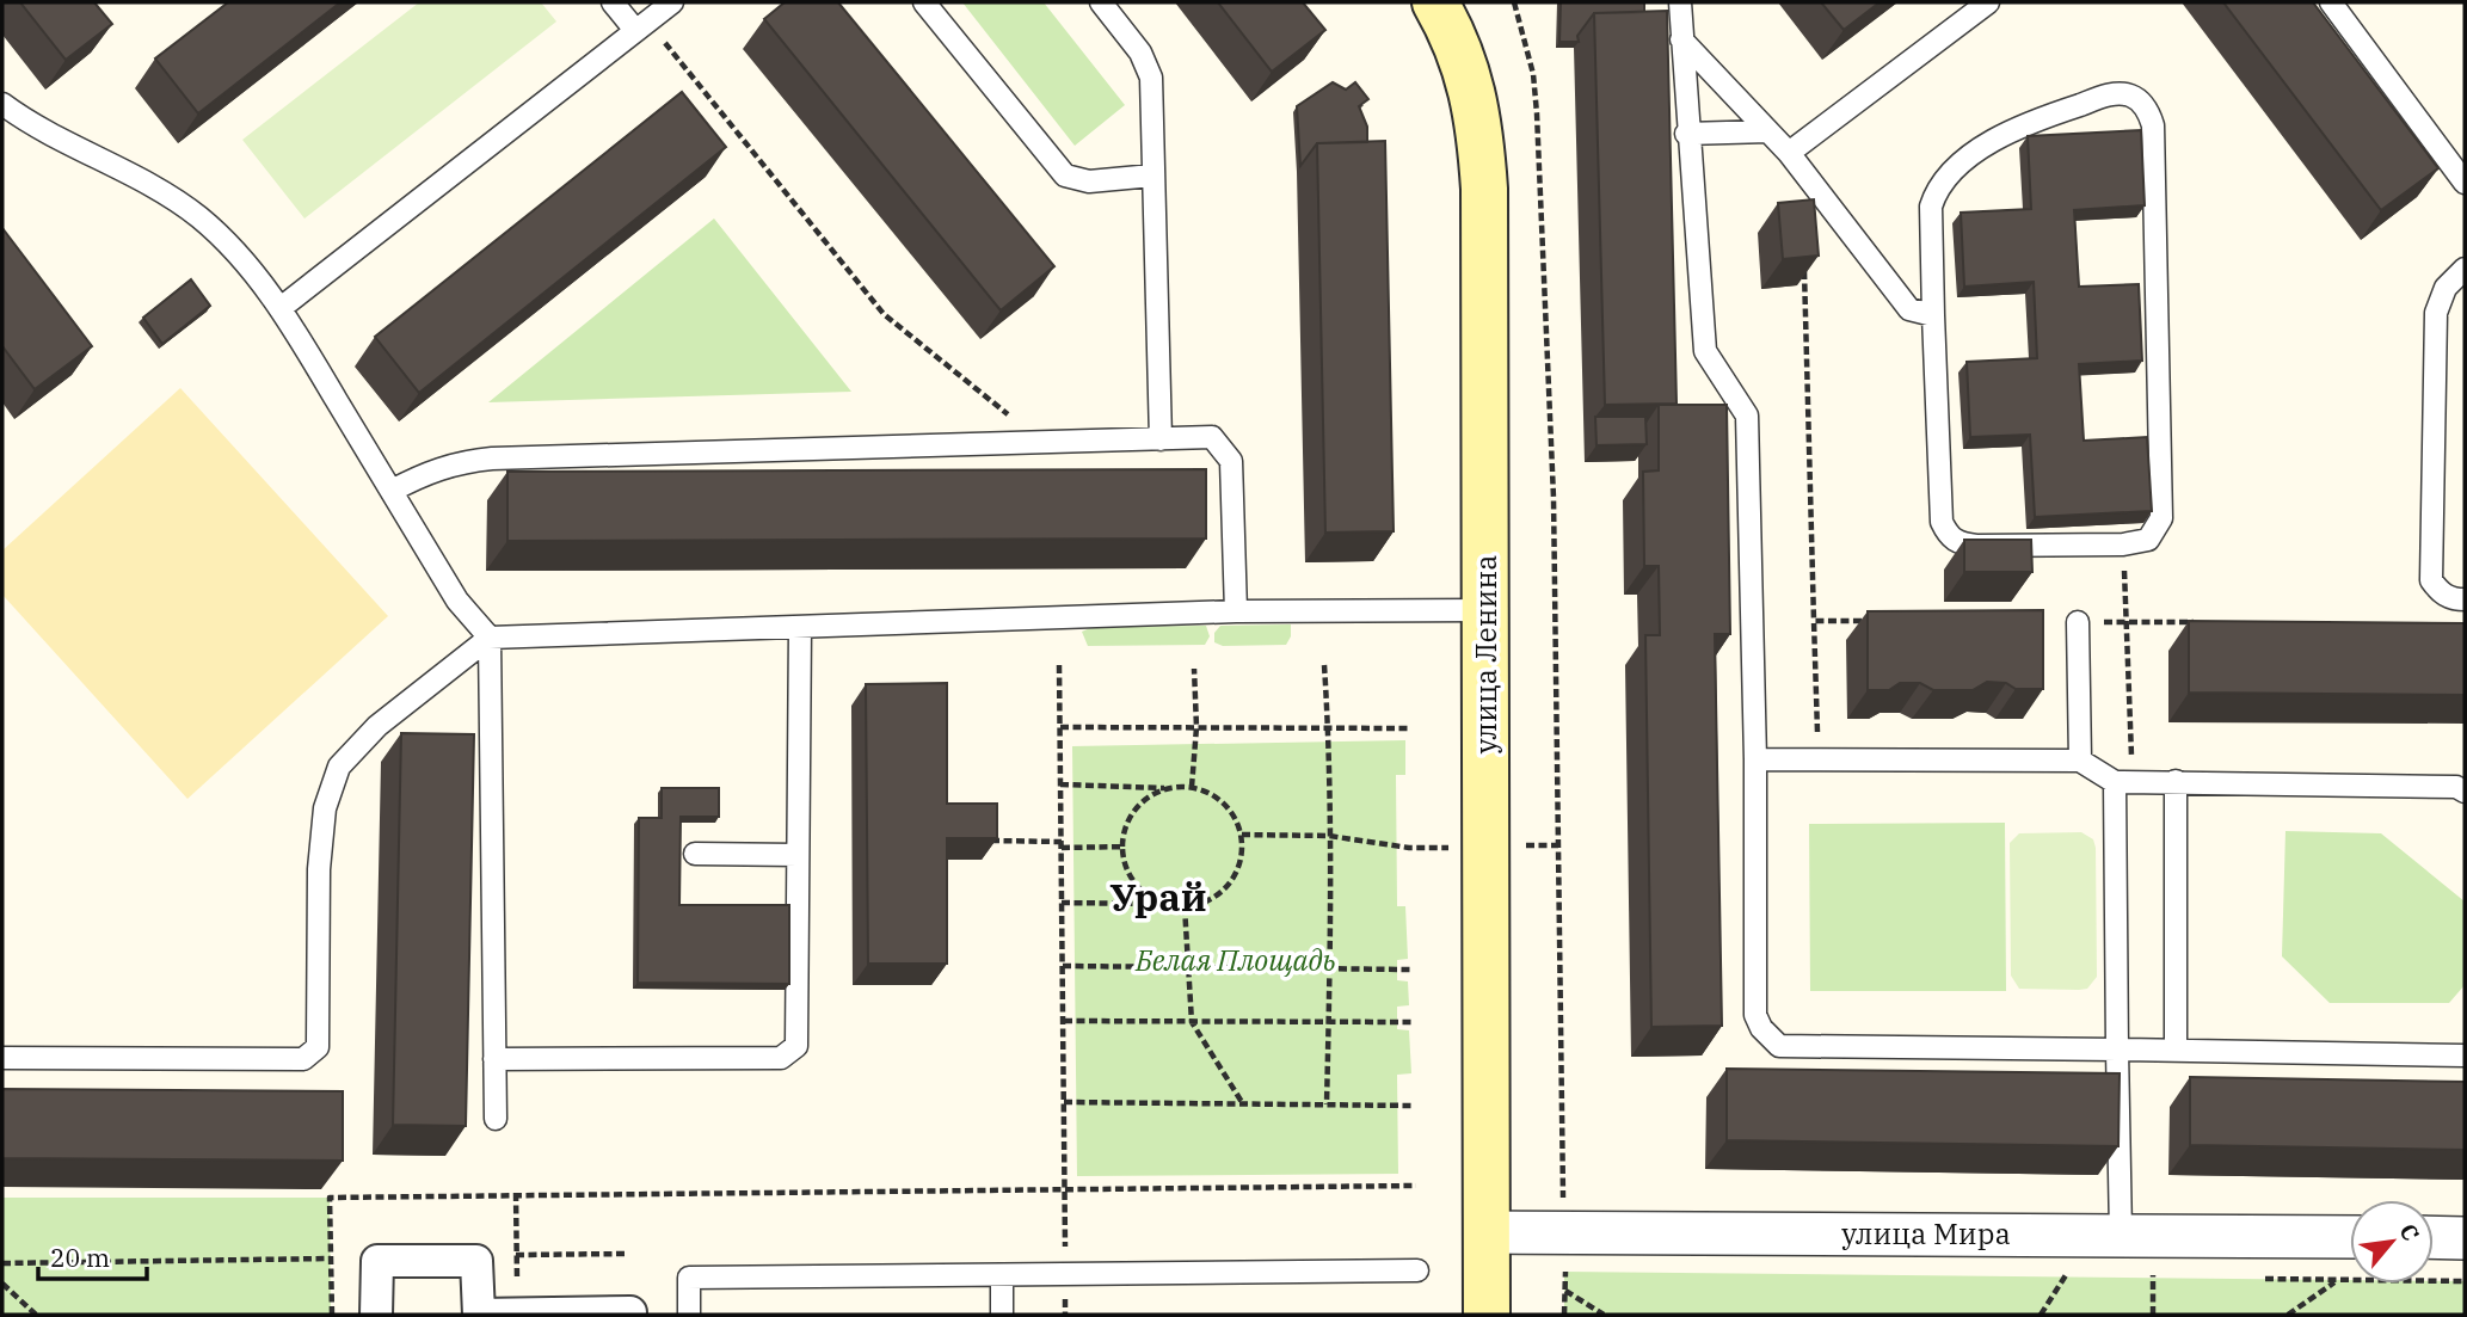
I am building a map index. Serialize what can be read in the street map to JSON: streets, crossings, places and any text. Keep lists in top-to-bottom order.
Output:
{
  "streets": {
    "main road": ["улица Ленина"],
    "street": ["улица Мира"]
  },
  "crossings": [
    ["улица Ленина", "улица Мира"]
  ],
  "districts": ["Урай"],
  "parks": ["Белая Площадь"],
  "scale_bar": "20 m",
  "north": "top right"
}
